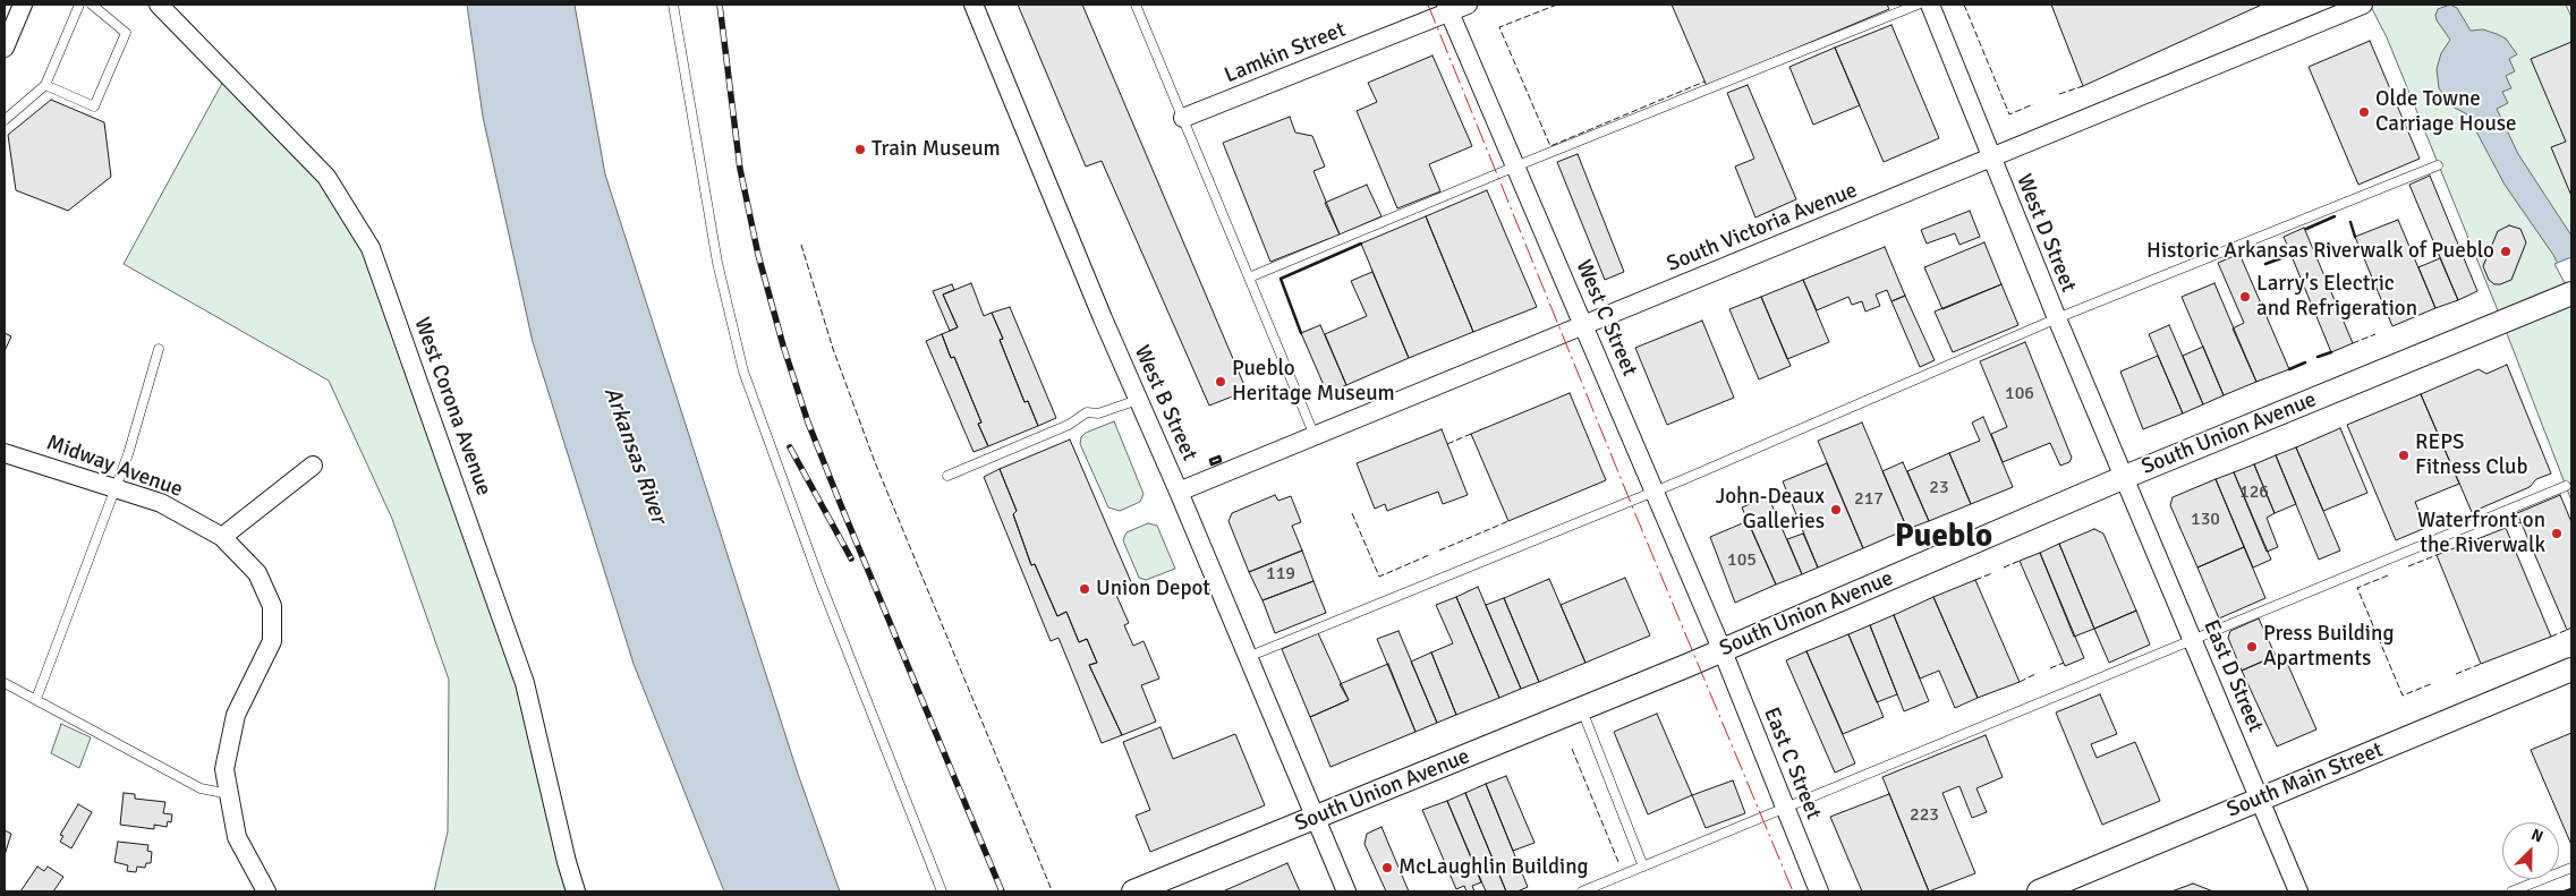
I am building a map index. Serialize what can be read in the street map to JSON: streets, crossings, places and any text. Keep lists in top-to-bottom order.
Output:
{
  "streets": {
    "street": [
      "Lamkin Street",
      "South Victoria Avenue",
      "West D Street",
      "West C Street",
      "West B Street",
      "West Corona Avenue",
      "South Union Avenue",
      "Midway Avenue",
      "East D Street",
      "East C Street",
      "South Main Street"
    ]
  },
  "crossings": [
    ["Lamkin Street", "West C Street"],
    ["South Victoria Avenue", "West D Street"],
    ["South Victoria Avenue", "West C Street"],
    ["South Victoria Avenue", "West B Street"],
    ["West D Street", "South Union Avenue"],
    ["West D Street", "East D Street"],
    ["West C Street", "South Union Avenue"],
    ["West C Street", "East C Street"],
    ["West B Street", "South Union Avenue"],
    ["South Union Avenue", "East D Street"],
    ["South Union Avenue", "East C Street"],
    ["East D Street", "South Main Street"]
  ],
  "districts": ["Pueblo"],
  "water": ["Arkansas River"],
  "places": [
    "Olde Towne Carriage House",
    "Train Museum",
    "Historic Arkansas Riverwalk of Pueblo",
    "Larry's Electric and Refrigeration",
    "Pueblo Heritage Museum",
    "REPS Fitness Club",
    "John-Deaux Galleries",
    "Waterfront on the Riverwalk",
    "Union Depot",
    "Press Building Apartments",
    "McLaughlin Building"
  ],
  "house_numbers": [
    "106",
    "23",
    "126",
    "217",
    "130",
    "105",
    "119",
    "223"
  ],
  "north": "top right"
}
